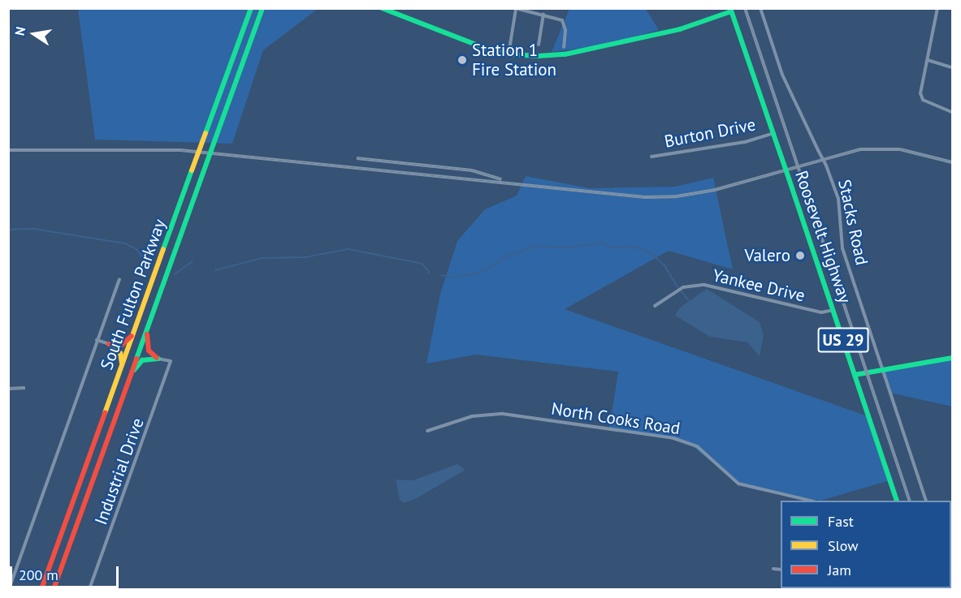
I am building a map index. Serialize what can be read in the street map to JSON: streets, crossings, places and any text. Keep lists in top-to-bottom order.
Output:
{
  "streets": {
    "main road": ["Roosevelt Highway", "South Fulton Parkway", "US 29"],
    "street": [
      "Burton Drive",
      "Stacks Road",
      "Yankee Drive",
      "North Cooks Road",
      "Industrial Drive"
    ]
  },
  "crossings": [
    ["Burton Drive", "Roosevelt Highway"],
    ["Roosevelt Highway", "Yankee Drive"]
  ],
  "places": ["Station 1 Fire Station", "Valero"],
  "legend": ["Fast", "Slow", "Jam"],
  "scale_bar": "200 m",
  "north": "left"
}
